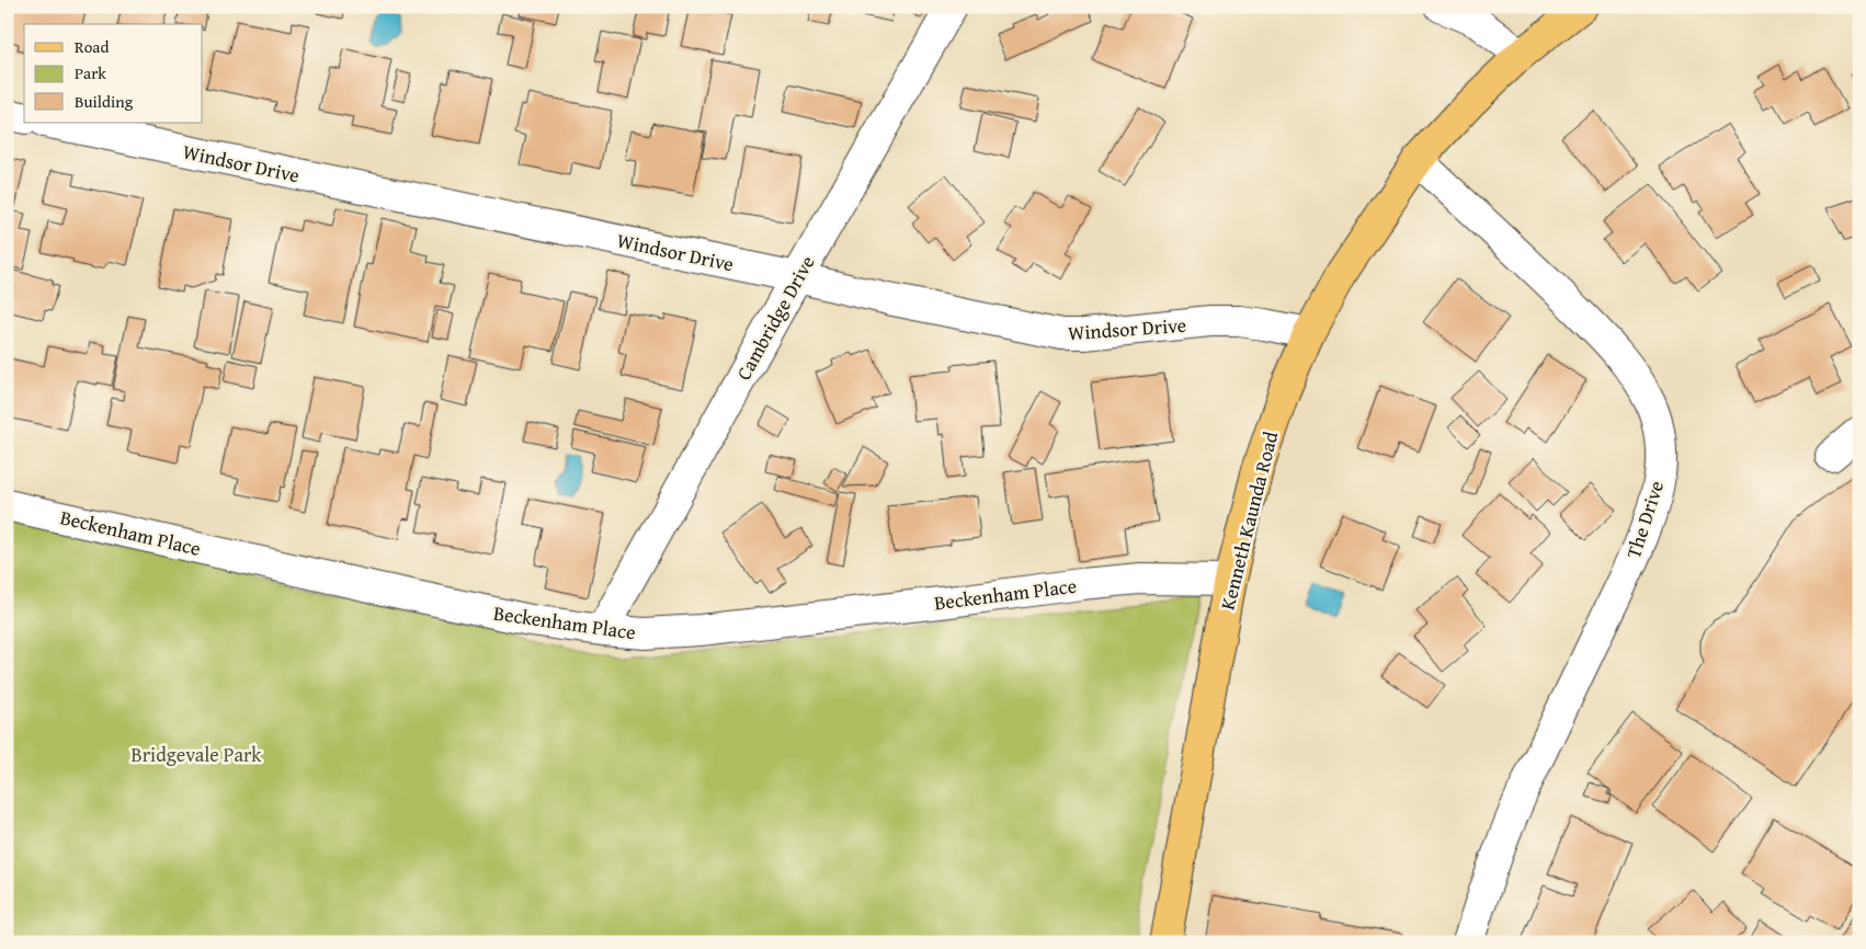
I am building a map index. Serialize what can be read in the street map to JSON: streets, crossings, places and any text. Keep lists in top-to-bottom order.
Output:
{
  "streets": {
    "main road": ["Kenneth Kaunda Road"],
    "street": [
      "Windsor Drive",
      "Cambridge Drive",
      "The Drive",
      "Beckenham Place"
    ]
  },
  "crossings": [
    ["Windsor Drive", "Cambridge Drive"],
    ["Windsor Drive", "Kenneth Kaunda Road"],
    ["Cambridge Drive", "Beckenham Place"],
    ["The Drive", "Kenneth Kaunda Road"],
    ["Kenneth Kaunda Road", "Beckenham Place"]
  ],
  "parks": ["Bridgevale Park"],
  "legend": ["Road", "Park", "Building"]
}
